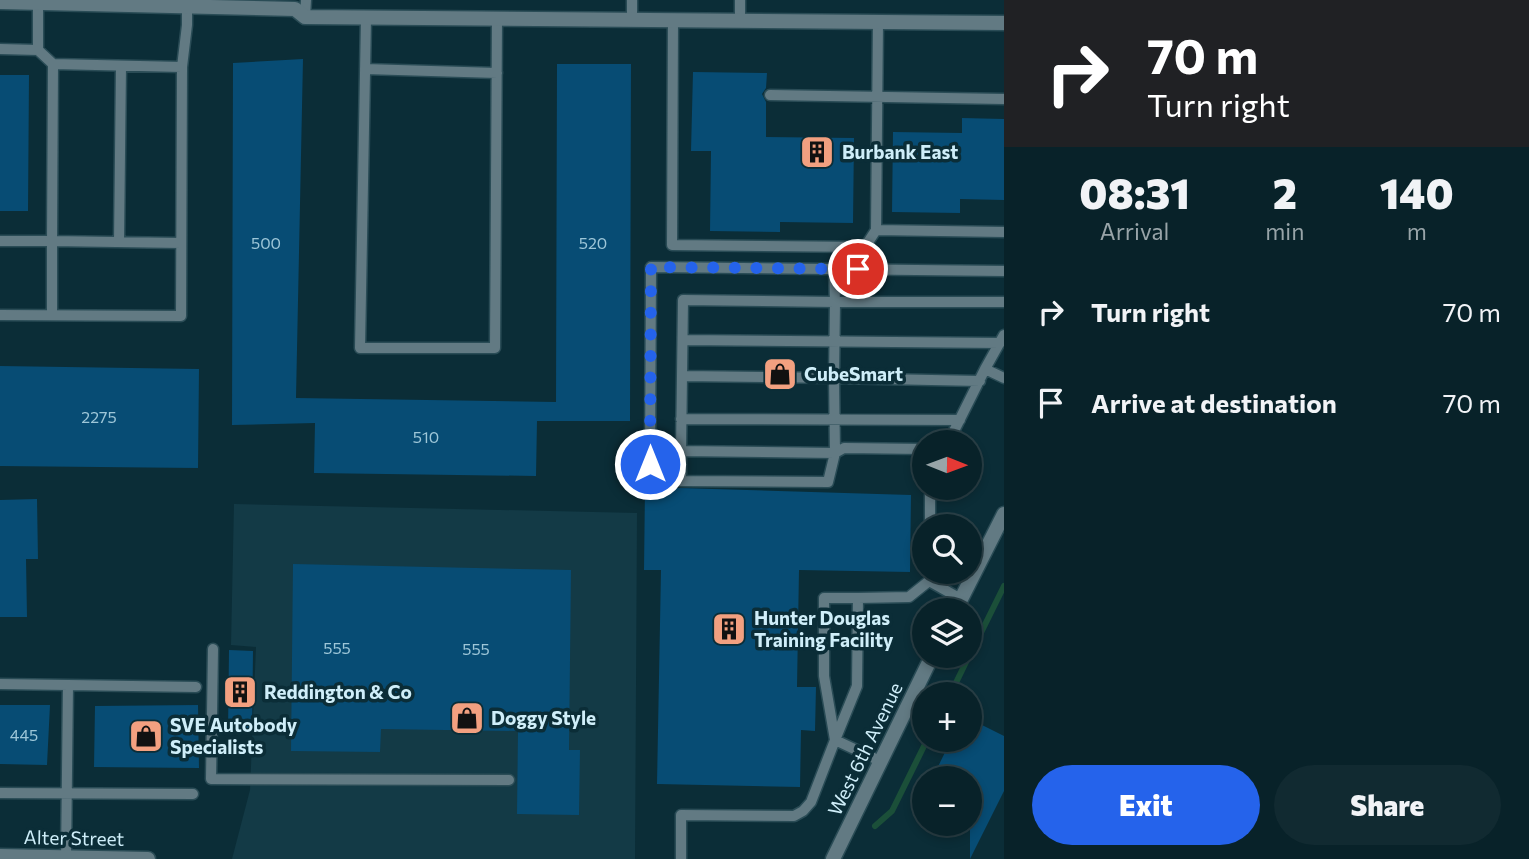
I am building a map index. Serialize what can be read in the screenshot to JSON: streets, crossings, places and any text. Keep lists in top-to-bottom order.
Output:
{
  "streets": {
    "street": ["West 6th Avenue", "Alter Street"]
  },
  "places": {
    "building": ["Burbank East", "Hunter Douglas Training Facility", "Reddington & Co"],
    "shop": ["CubeSmart", "Doggy Style", "SVE Autobody Specialists"]
  },
  "house_numbers": [
    "500",
    "520",
    "2275",
    "510",
    "555",
    "555",
    "445"
  ],
  "north": "right",
  "page": {
    "turn": ["70 m", "Turn right"],
    "eta": [
      "08:31",
      "Arrival",
      "2",
      "min",
      "140",
      "m"
    ],
    "list": [
      {
        "name": "Turn right",
        "value": "70 m"
      },
      {
        "name": "Arrive at destination",
        "value": "70 m"
      }
    ],
    "map_buttons": ["+", "−"],
    "buttons": ["Exit", "Share"]
  }
}
